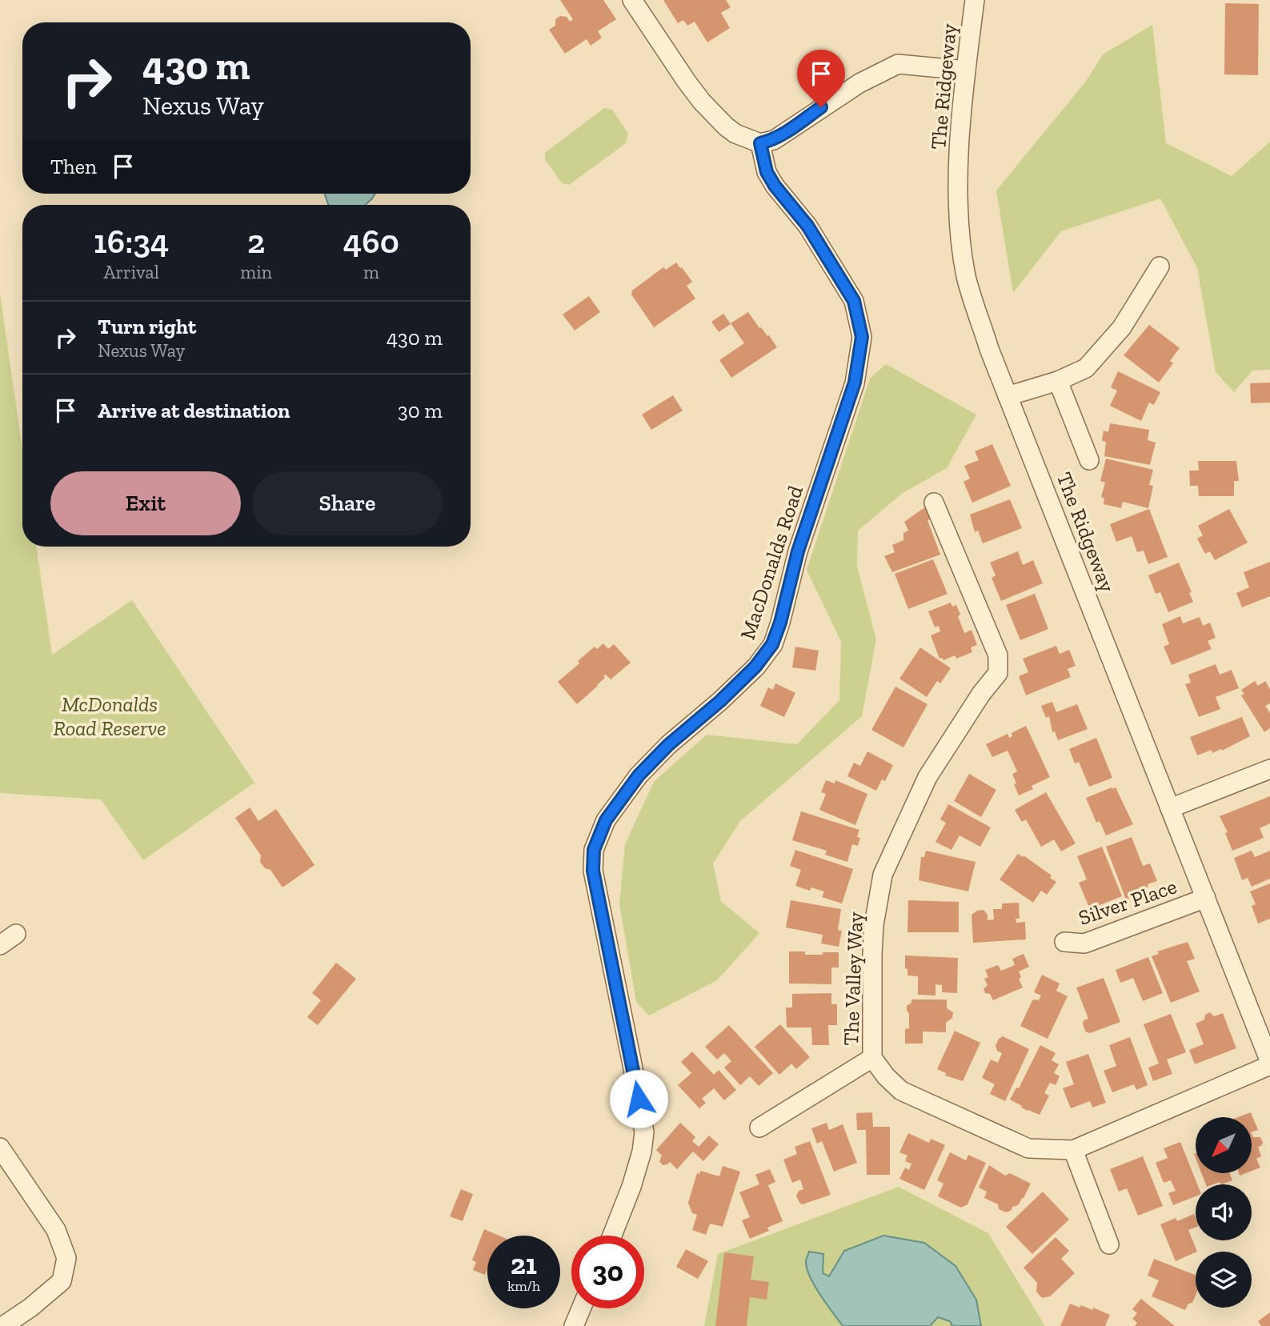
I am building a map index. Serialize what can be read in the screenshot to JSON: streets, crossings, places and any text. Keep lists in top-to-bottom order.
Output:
{
  "streets": {
    "street": [
      "The Ridgeway",
      "MacDonalds Road",
      "Silver Place",
      "The Valley Way"
    ]
  },
  "crossings": [
    ["The Ridgeway", "Silver Place"],
    ["The Ridgeway", "The Valley Way"]
  ],
  "parks": ["McDonalds Road Reserve"],
  "north": "bottom left",
  "page": {
    "turn": ["430 m", "Nexus Way"],
    "then": "Then",
    "eta": [
      "16:34",
      "Arrival",
      "2",
      "min",
      "460",
      "m"
    ],
    "list": [
      {
        "name": "Turn right",
        "note": "Nexus Way",
        "value": "430 m"
      },
      {
        "name": "Arrive at destination",
        "value": "30 m"
      }
    ],
    "buttons": ["Exit", "Share"],
    "speed": "21 km/h",
    "limit": "30"
  }
}
